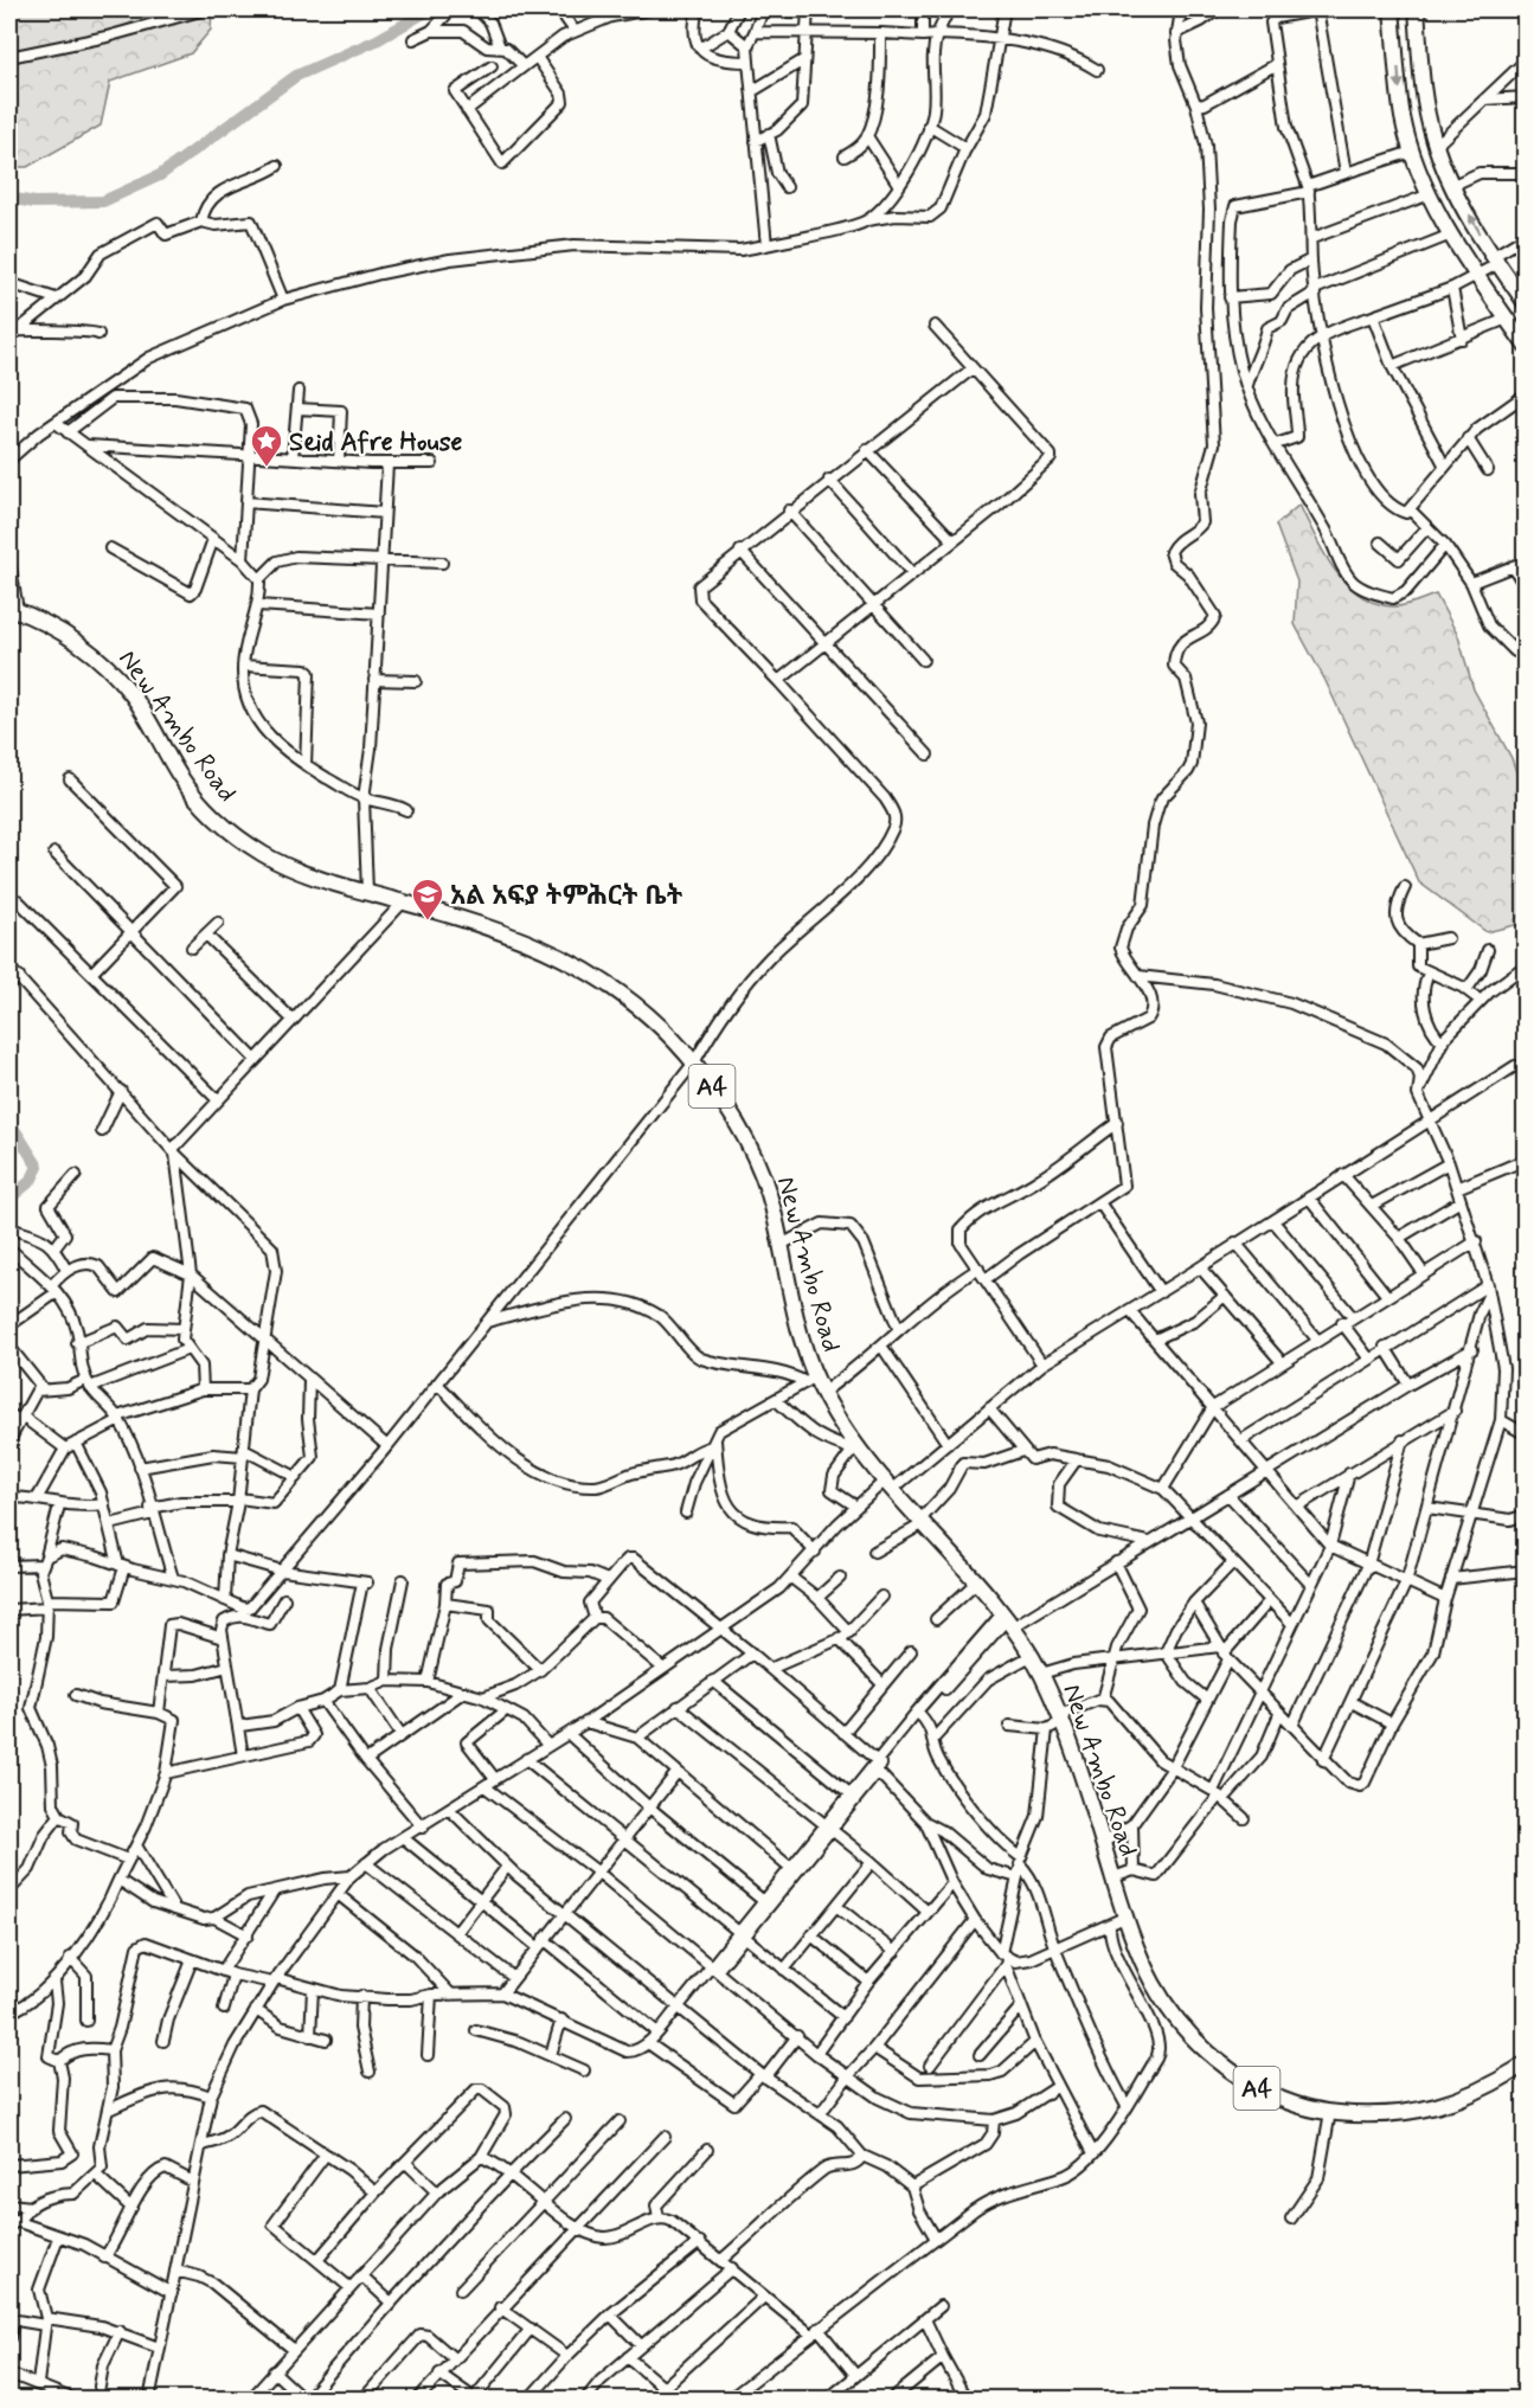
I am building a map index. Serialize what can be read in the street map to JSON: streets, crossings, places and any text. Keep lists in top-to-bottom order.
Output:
{
  "streets": {
    "main road": ["New Ambo Road", "A4"]
  },
  "places": {
    "place": ["Seid Afre House"],
    "school or university": ["አል አፍያ ትምሕርት ቤት"]
  }
}
